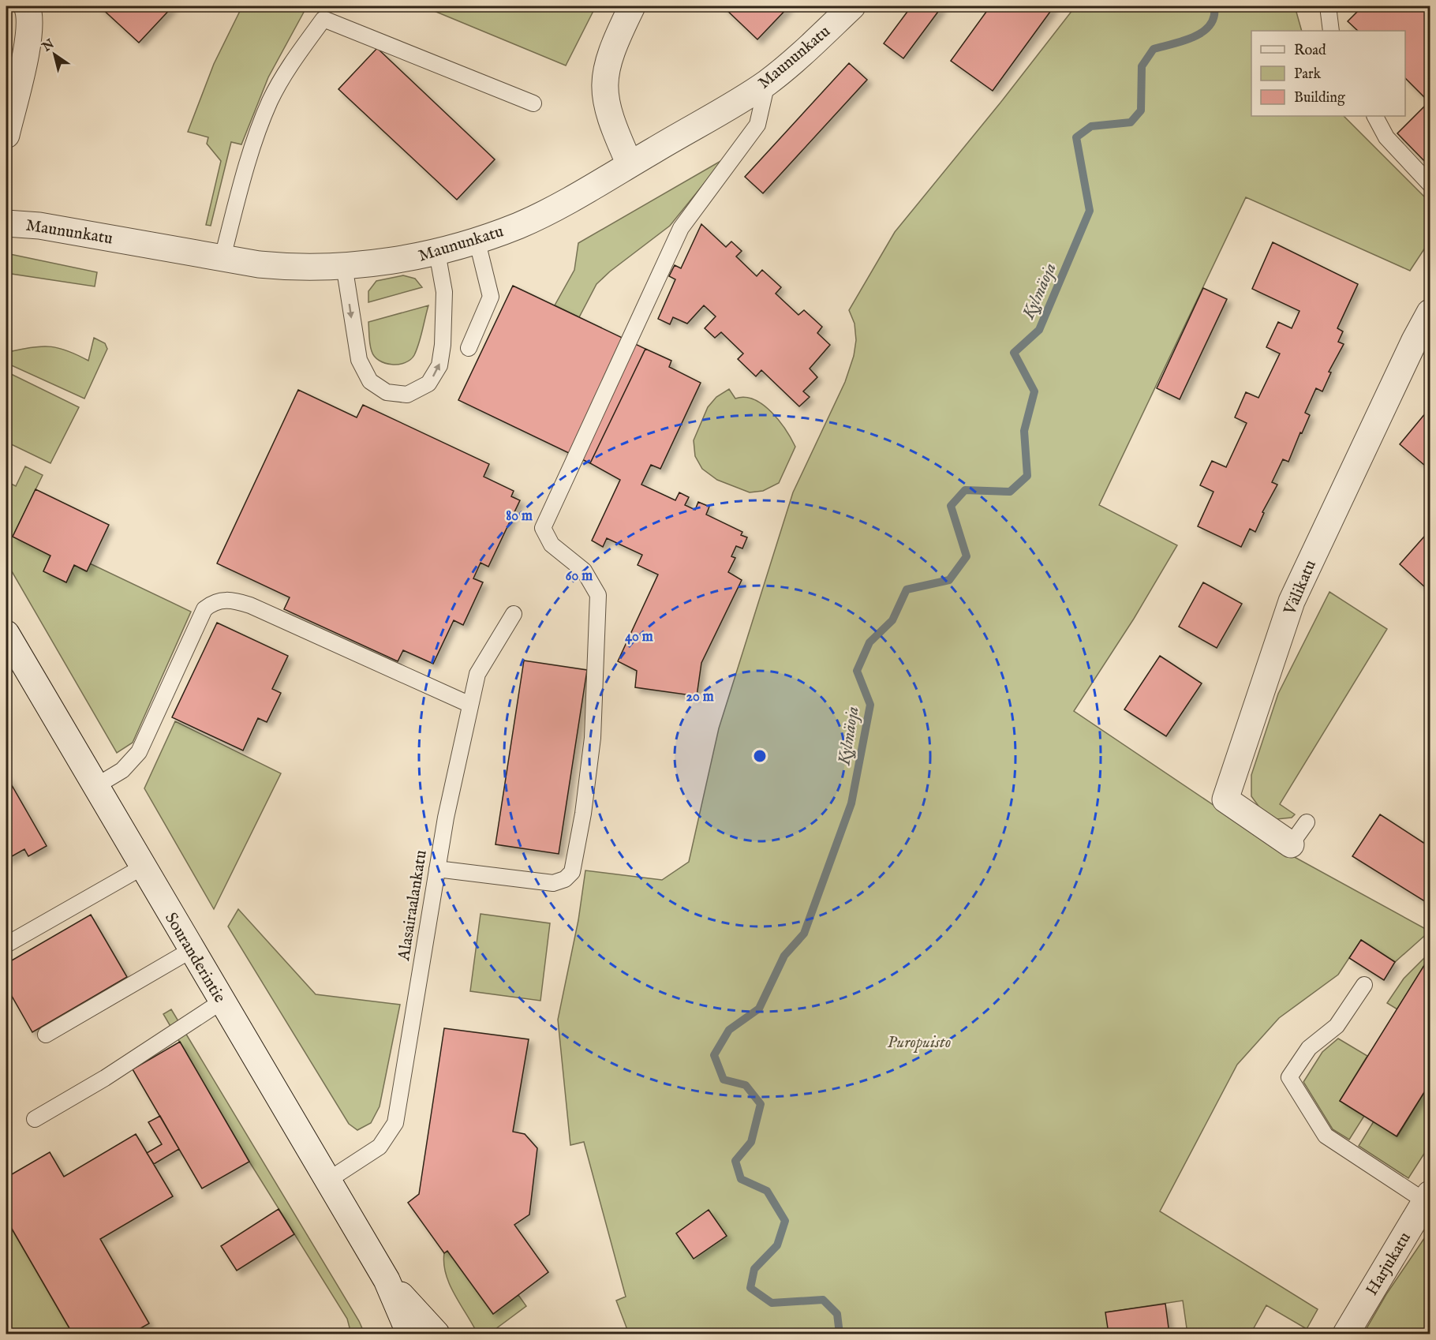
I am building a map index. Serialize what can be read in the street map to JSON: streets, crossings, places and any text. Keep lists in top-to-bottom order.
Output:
{
  "streets": {
    "street": [
      "Maununkatu",
      "Välikatu",
      "Souranderintie",
      "Harjukatu"
    ],
    "lane": ["Alasairaalankatu"]
  },
  "crossings": [
    ["Alasairaalankatu", "Souranderintie"]
  ],
  "water": ["Kylmäoja"],
  "parks": ["Puropuisto"],
  "legend": ["Road", "Park", "Building"],
  "north": "top left",
  "rings": [
    "80 m",
    "60 m",
    "40 m",
    "20 m"
  ]
}
